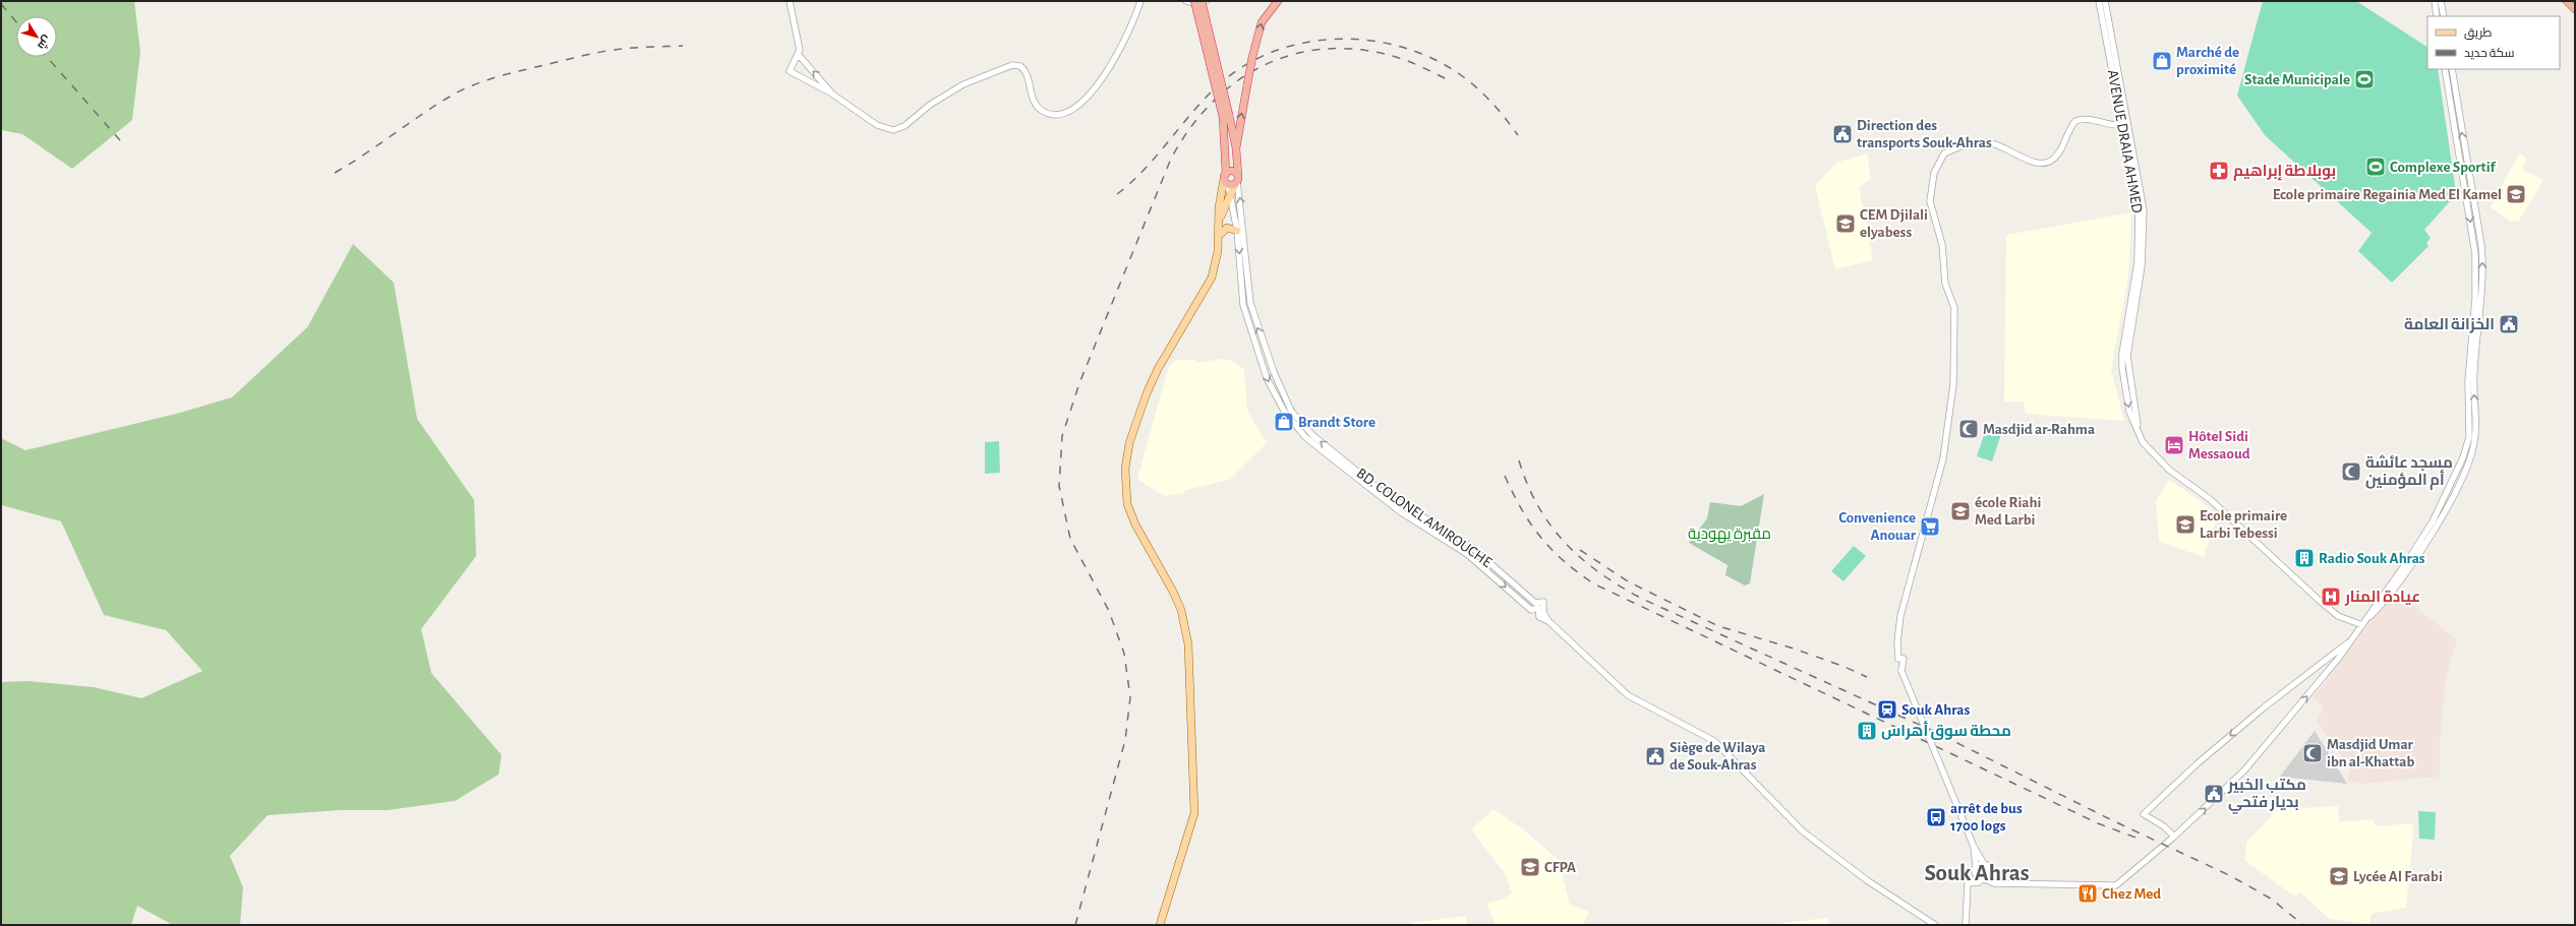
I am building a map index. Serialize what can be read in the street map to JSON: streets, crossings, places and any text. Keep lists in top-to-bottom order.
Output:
{
  "streets": {
    "street": ["AVENUE DRAIA AHMED", "BD. COLONEL AMIROUCHE"]
  },
  "districts": ["Souk Ahras"],
  "parks": ["مقبرة يهودية"],
  "places": {
    "shop": ["Marché de proximité", "Brandt Store"],
    "sports": ["Stade Municipale", "Complexe Sportif"],
    "public building": [
      "Direction des transports Souk-Ahras",
      "الخزانة العامة",
      "Siège de Wilaya de Souk-Ahras",
      "مكتب الخبير بديار فتحي"
    ],
    "pharmacy": ["بوبلاطة إبراهيم"],
    "school or university": [
      "Ecole primaire Regainia Med El Kamel",
      "CEM Djilali elyabess",
      "école Riahi Med Larbi",
      "Ecole primaire Larbi Tebessi",
      "CFPA",
      "Lycée Al Farabi"
    ],
    "mosque": ["Masdjid ar-Rahma", "مسجد عائشة أم المؤمنين", "Masdjid Umar ibn al-Khattab"],
    "hotel": ["Hôtel Sidi Messaoud"],
    "supermarket": ["Convenience Anouar"],
    "building": ["Radio Souk Ahras", "محطة سوق أهراس"],
    "hospital": ["عيادة المنار"],
    "station": ["Souk Ahras"],
    "bus stop": ["arrêt de bus 1700 logs"],
    "restaurant": ["Chez Med"]
  },
  "legend": ["طريق", "سكة حديد"],
  "north": "bottom right"
}
